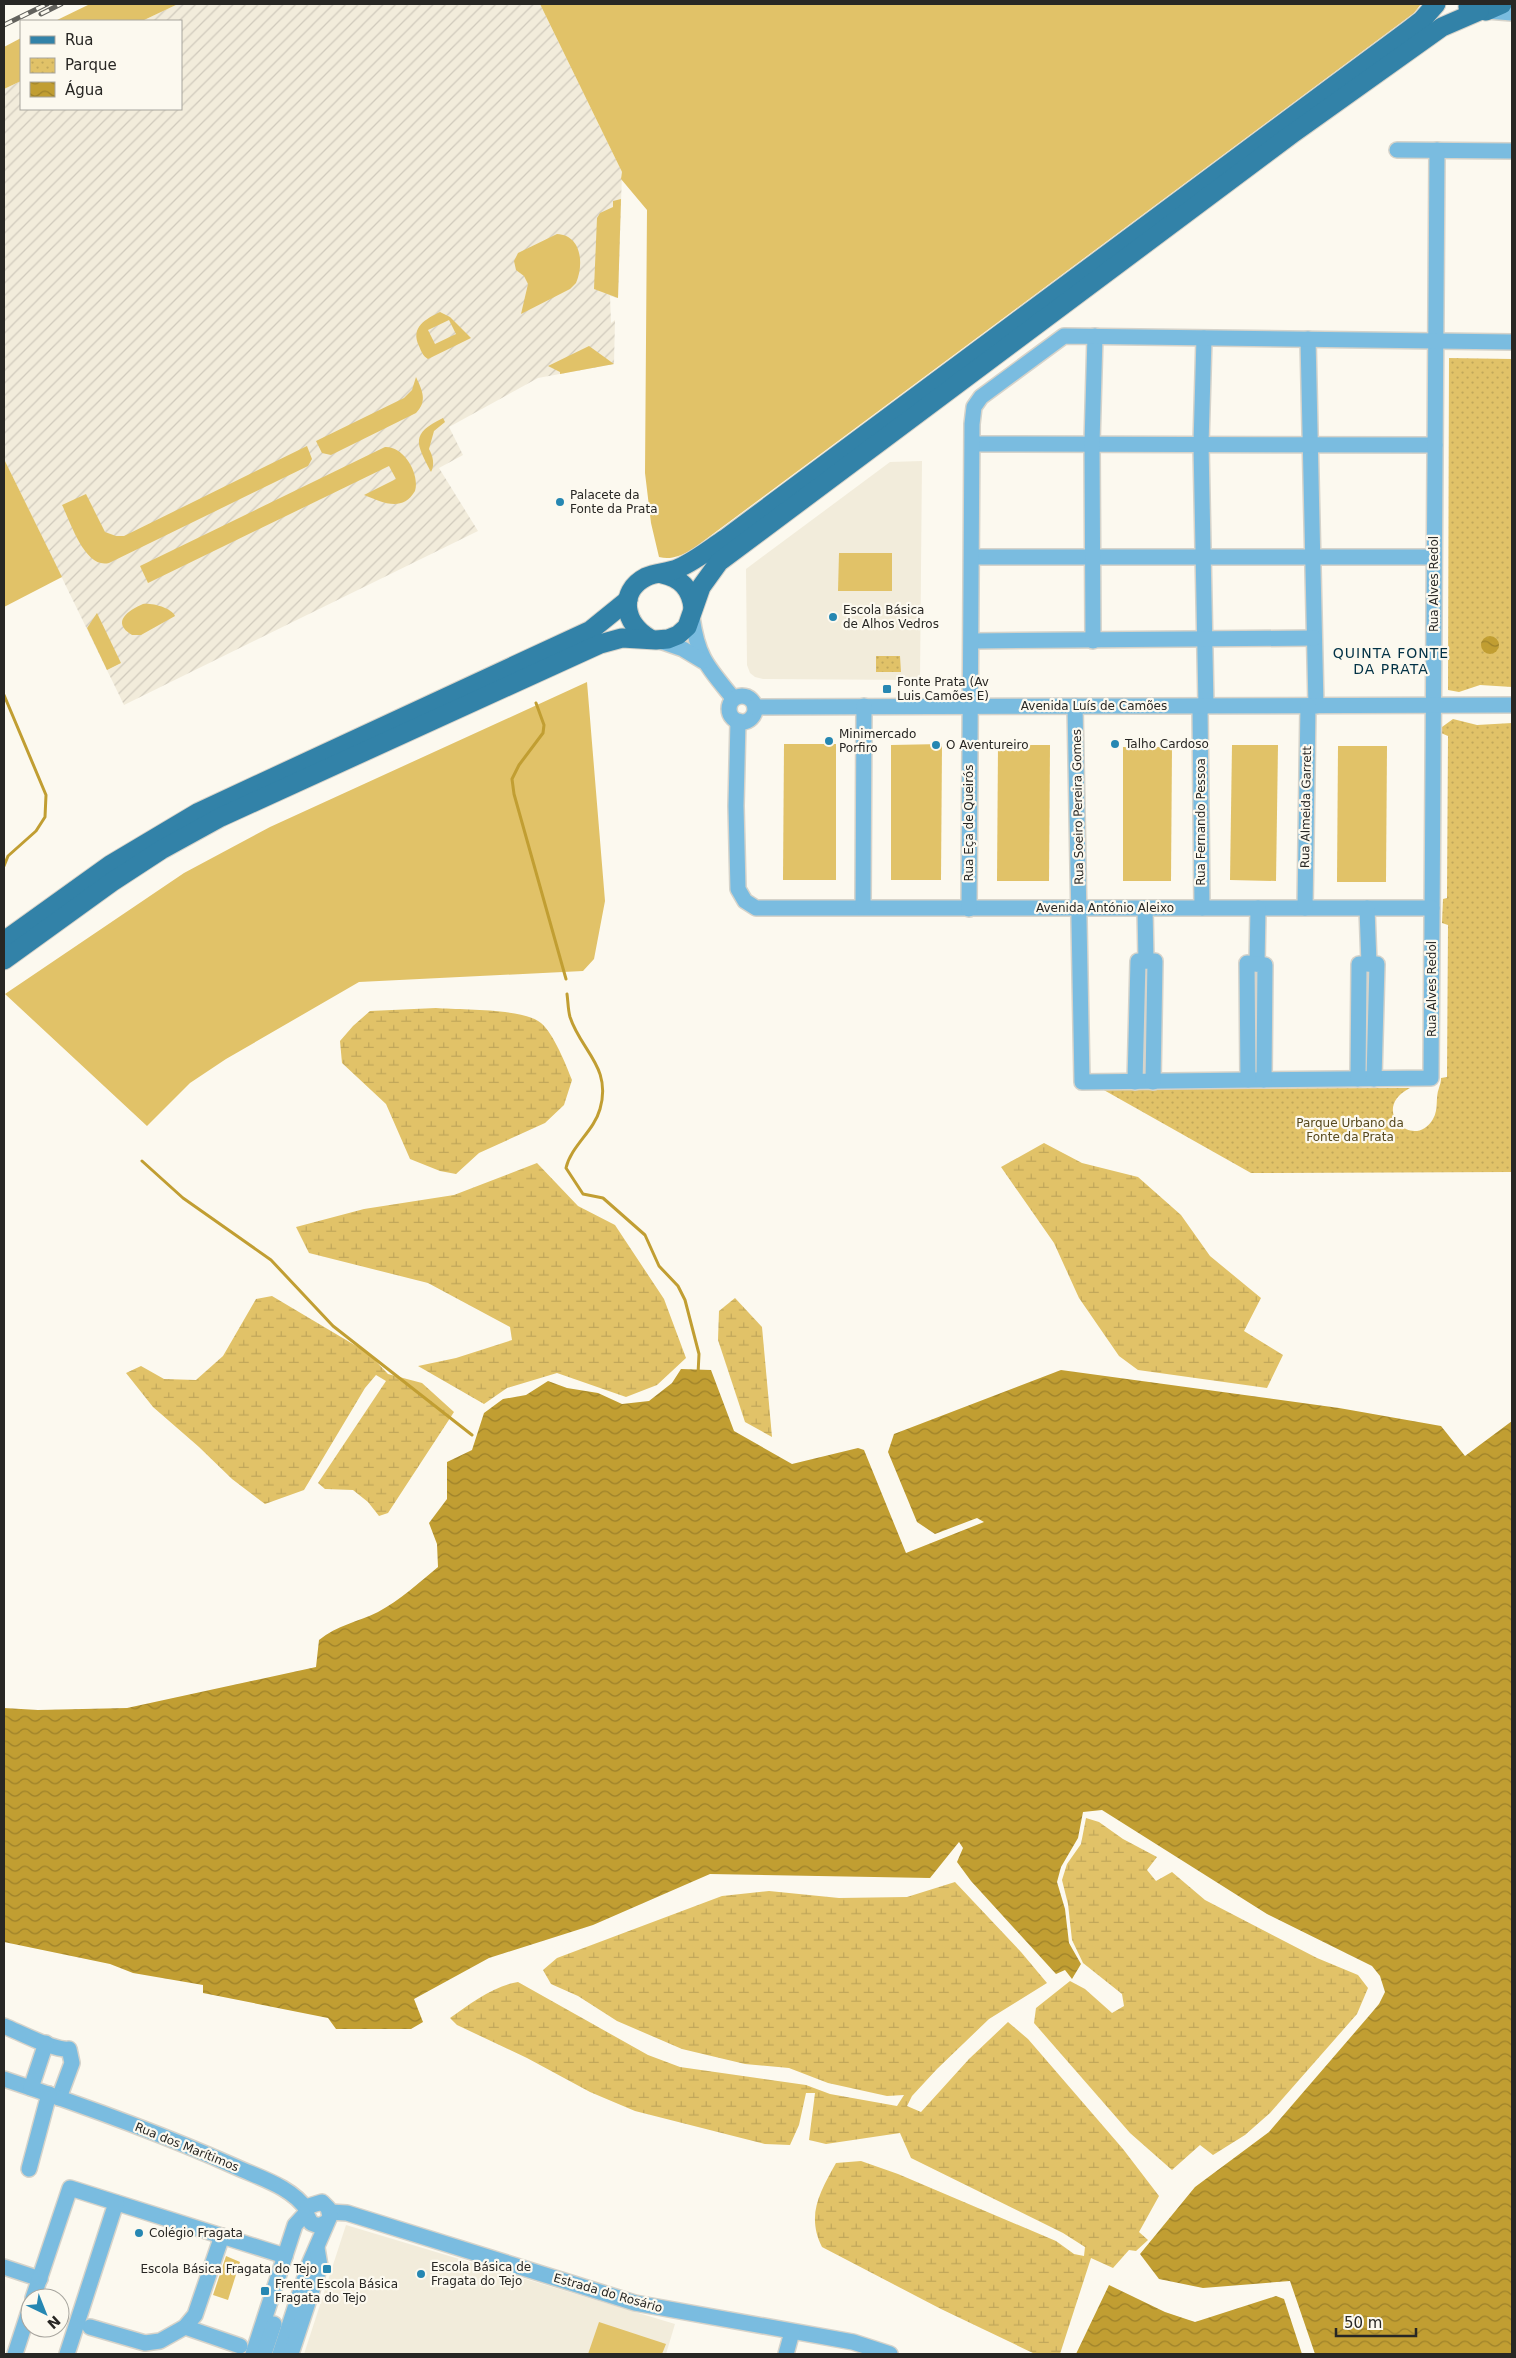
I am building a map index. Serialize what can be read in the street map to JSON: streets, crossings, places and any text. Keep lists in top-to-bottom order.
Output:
{
  "streets": {
    "street": [
      "Rua Alves Redol",
      "Avenida Luís de Camões",
      "Rua Soeiro Pereira Gomes",
      "Rua Almeida Garrett",
      "Rua Fernando Pessoa",
      "Rua Eça de Queirós",
      "Avenida António Aleixo",
      "Rua dos Marítimos",
      "Estrada do Rosário"
    ]
  },
  "crossings": [
    ["Rua Alves Redol", "Avenida Luís de Camões"],
    ["Rua Alves Redol", "Rua Eça de Queirós"],
    ["Rua Alves Redol", "Avenida António Aleixo"],
    ["Avenida Luís de Camões", "Rua Soeiro Pereira Gomes"],
    ["Avenida Luís de Camões", "Rua Almeida Garrett"],
    ["Avenida Luís de Camões", "Rua Fernando Pessoa"],
    ["Avenida Luís de Camões", "Rua Eça de Queirós"],
    ["Avenida Luís de Camões", "Avenida António Aleixo"],
    ["Rua Soeiro Pereira Gomes", "Avenida António Aleixo"],
    ["Rua Almeida Garrett", "Rua Eça de Queirós"],
    ["Rua Almeida Garrett", "Avenida António Aleixo"],
    ["Rua Fernando Pessoa", "Rua Eça de Queirós"],
    ["Rua Fernando Pessoa", "Avenida António Aleixo"],
    ["Rua Eça de Queirós", "Avenida António Aleixo"],
    ["Rua dos Marítimos", "Estrada do Rosário"]
  ],
  "districts": ["QUINTA FONTE DA PRATA"],
  "parks": ["Parque Urbano da Fonte da Prata"],
  "places": {
    "other": [
      "Palacete da Fonte da Prata",
      "Escola Básica de Alhos Vedros",
      "Minimercado Porfiro",
      "Talho Cardoso",
      "O Aventureiro",
      "Colégio Fragata",
      "Escola Básica de Fragata do Tejo"
    ],
    "transit": ["Fonte Prata (Av Luis Camões E)", "Escola Básica Fragata do Tejo", "Frente Escola Básica Fragata do Tejo"]
  },
  "legend": ["Rua", "Parque", "Água"],
  "scale_bar": "50 m",
  "north": "bottom right"
}
